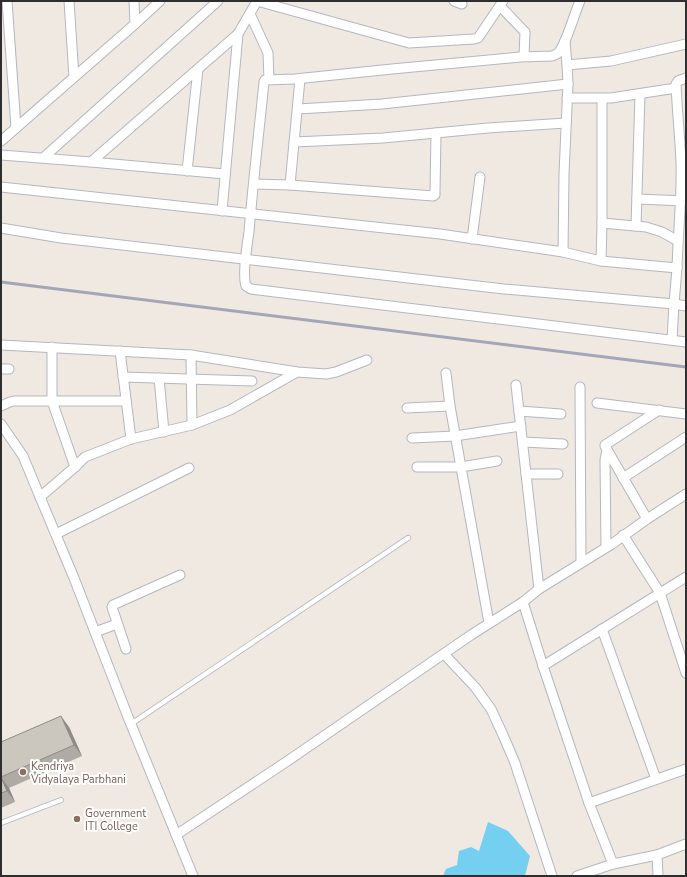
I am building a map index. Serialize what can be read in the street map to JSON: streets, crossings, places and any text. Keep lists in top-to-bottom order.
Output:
{
  "places": ["Kendriya Vidyalaya Parbhani", "Government ITI College"]
}
